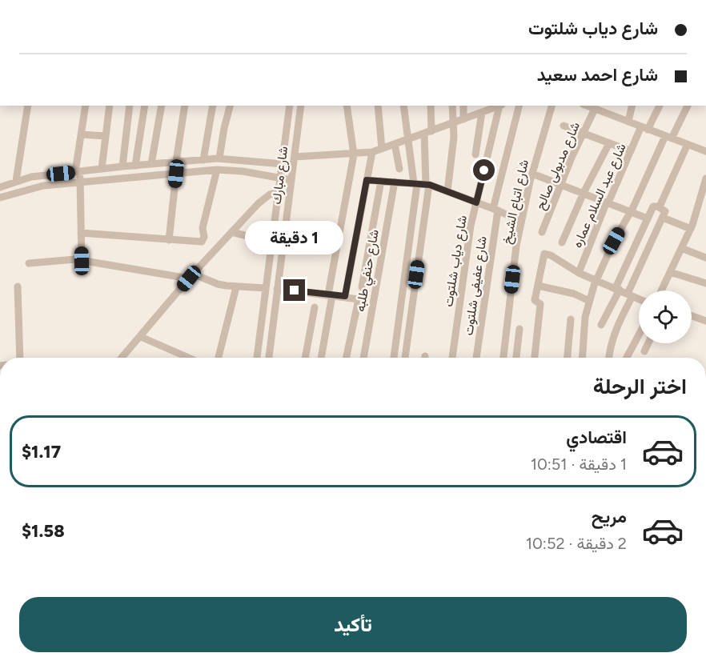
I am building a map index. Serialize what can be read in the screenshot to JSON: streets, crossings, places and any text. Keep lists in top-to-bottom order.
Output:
{
  "streets": {
    "street": [
      "شارع مدبولى صالح",
      "شارع مبارك",
      "شارع عبد السلام عماره",
      "شارع اتباع الشيخ",
      "شارع دياب شلتوت",
      "شارع حنفي طلبه",
      "شارع عفيفى شلتوت"
    ]
  },
  "page": {
    "banner": ["شارع دياب شلتوت", "شارع احمد سعيد"],
    "bubble": "1 دقيقة",
    "heading": "اختر الرحلة",
    "list": [
      {
        "name": "اقتصادي",
        "note": "1 دقيقة · 10:51",
        "value": "$1.17"
      },
      {
        "name": "مريح",
        "note": "2 دقيقة · 10:52",
        "value": "$1.58"
      }
    ],
    "buttons": "تأكيد"
  }
}
